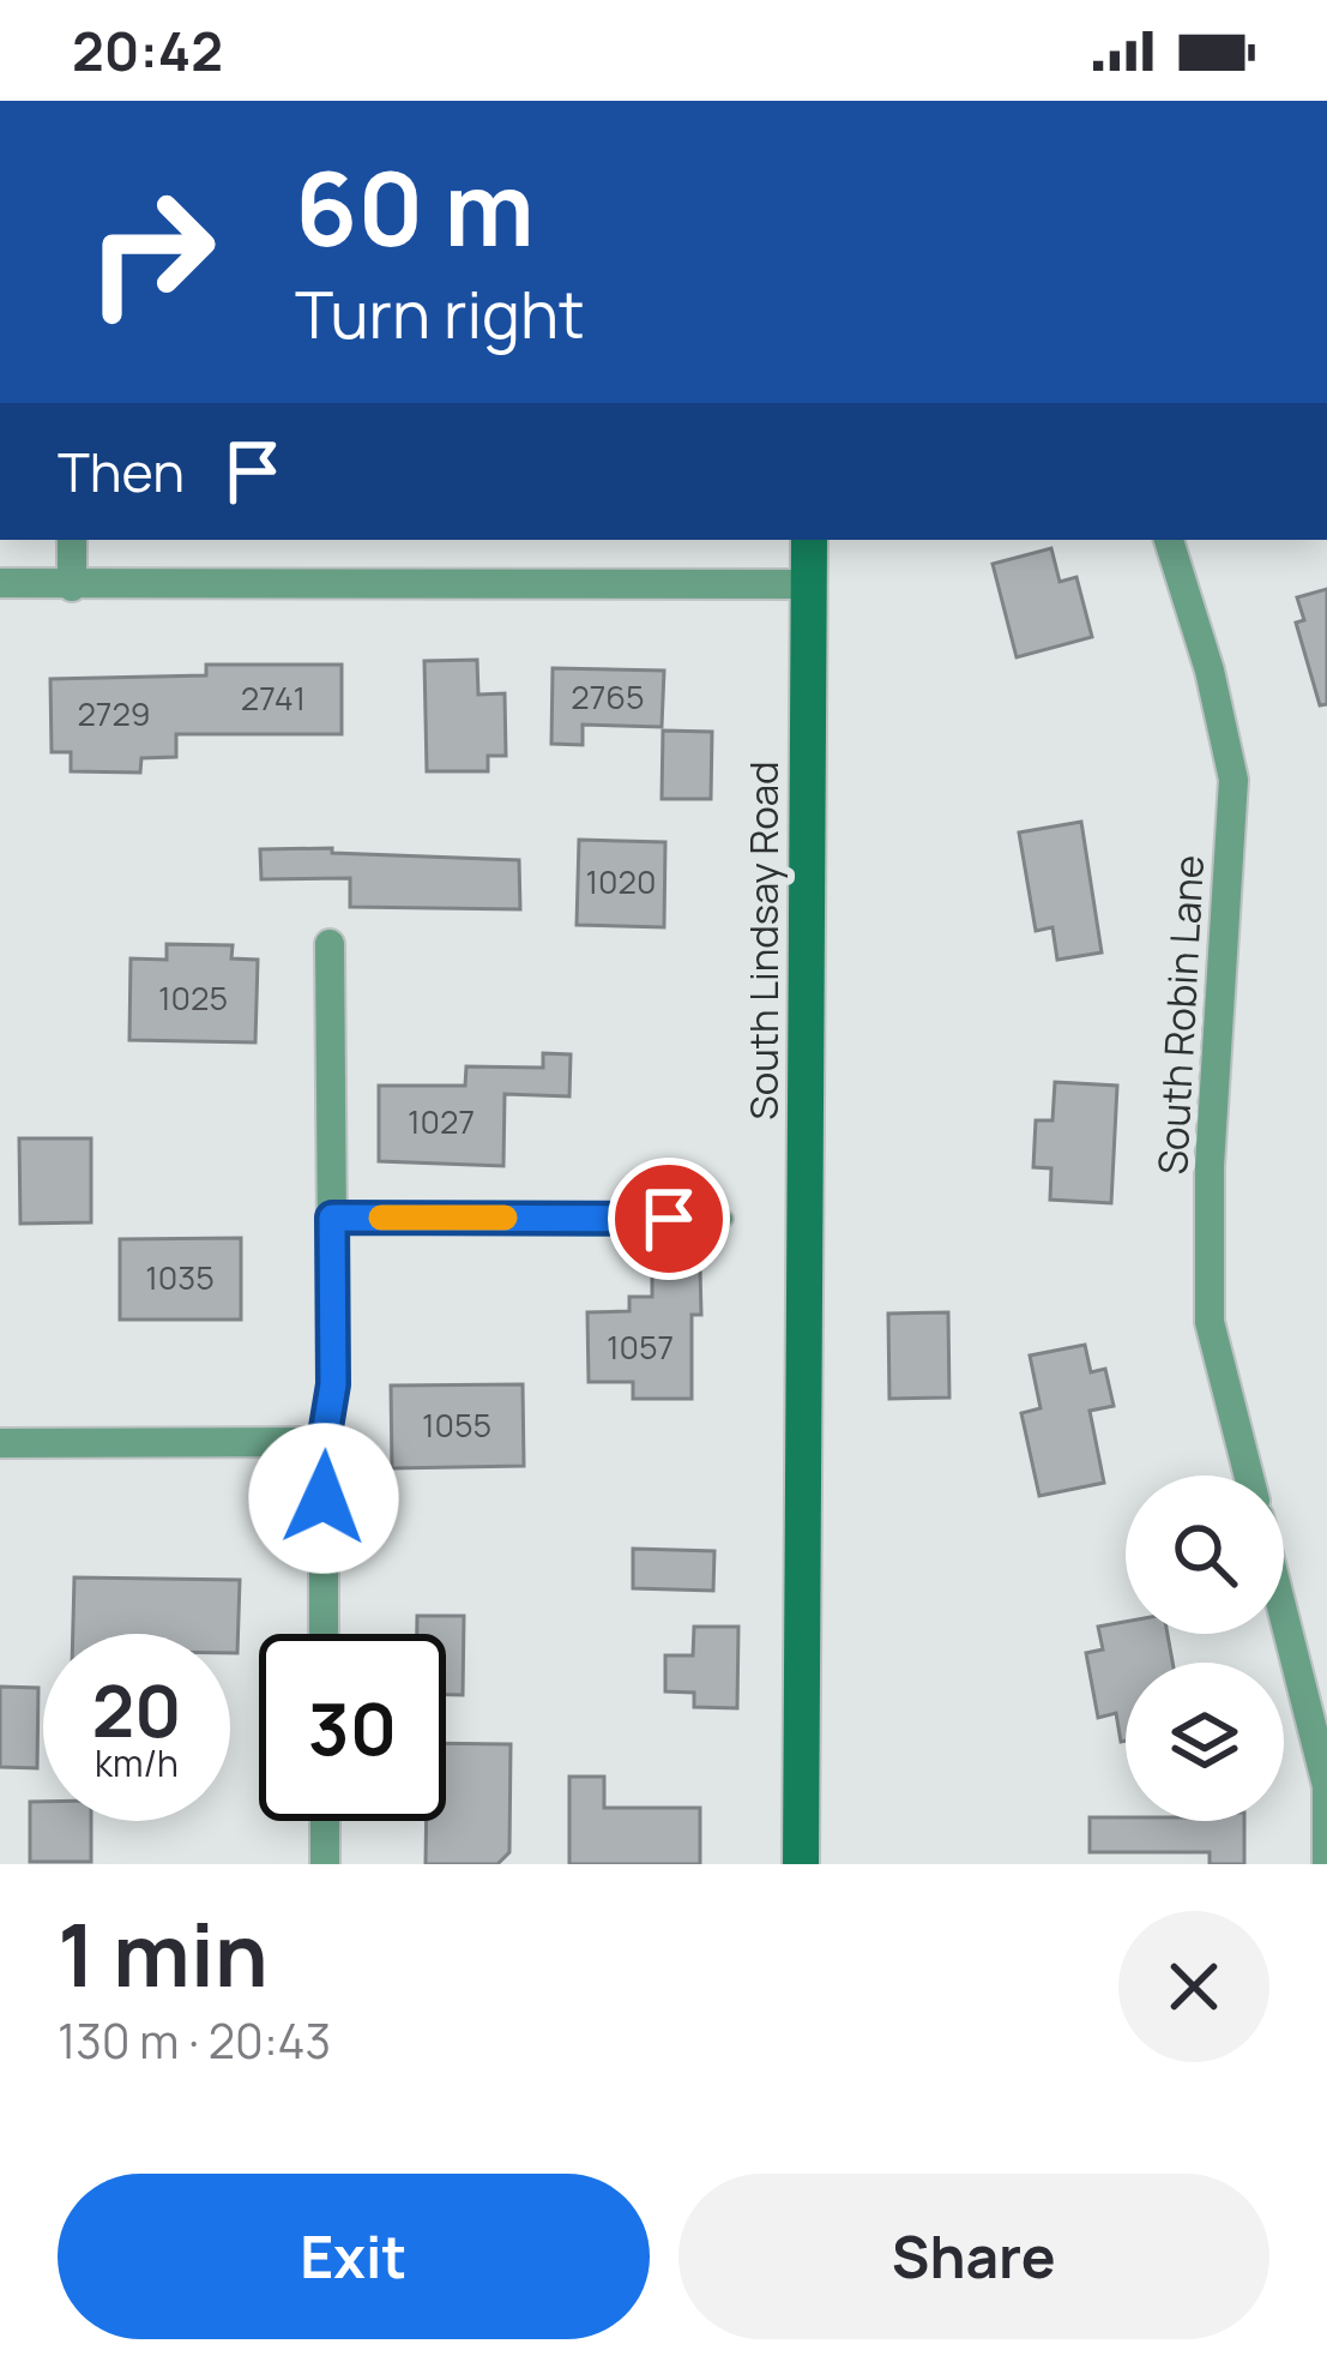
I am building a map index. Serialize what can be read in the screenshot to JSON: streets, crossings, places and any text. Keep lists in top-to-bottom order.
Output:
{
  "streets": {
    "main road": ["South Lindsay Road"],
    "street": ["South Robin Lane"]
  },
  "house_numbers": [
    "2765",
    "2741",
    "2729",
    "1020",
    "1025",
    "1027",
    "1035",
    "1057",
    "1055"
  ],
  "page": {
    "status": "20:42",
    "turn": ["60 m", "Turn right"],
    "then": "Then",
    "speed": "20 km/h",
    "limit": "30",
    "heading": ["1 min", "130 m · 20:43"],
    "buttons": ["Exit", "Share"]
  }
}
